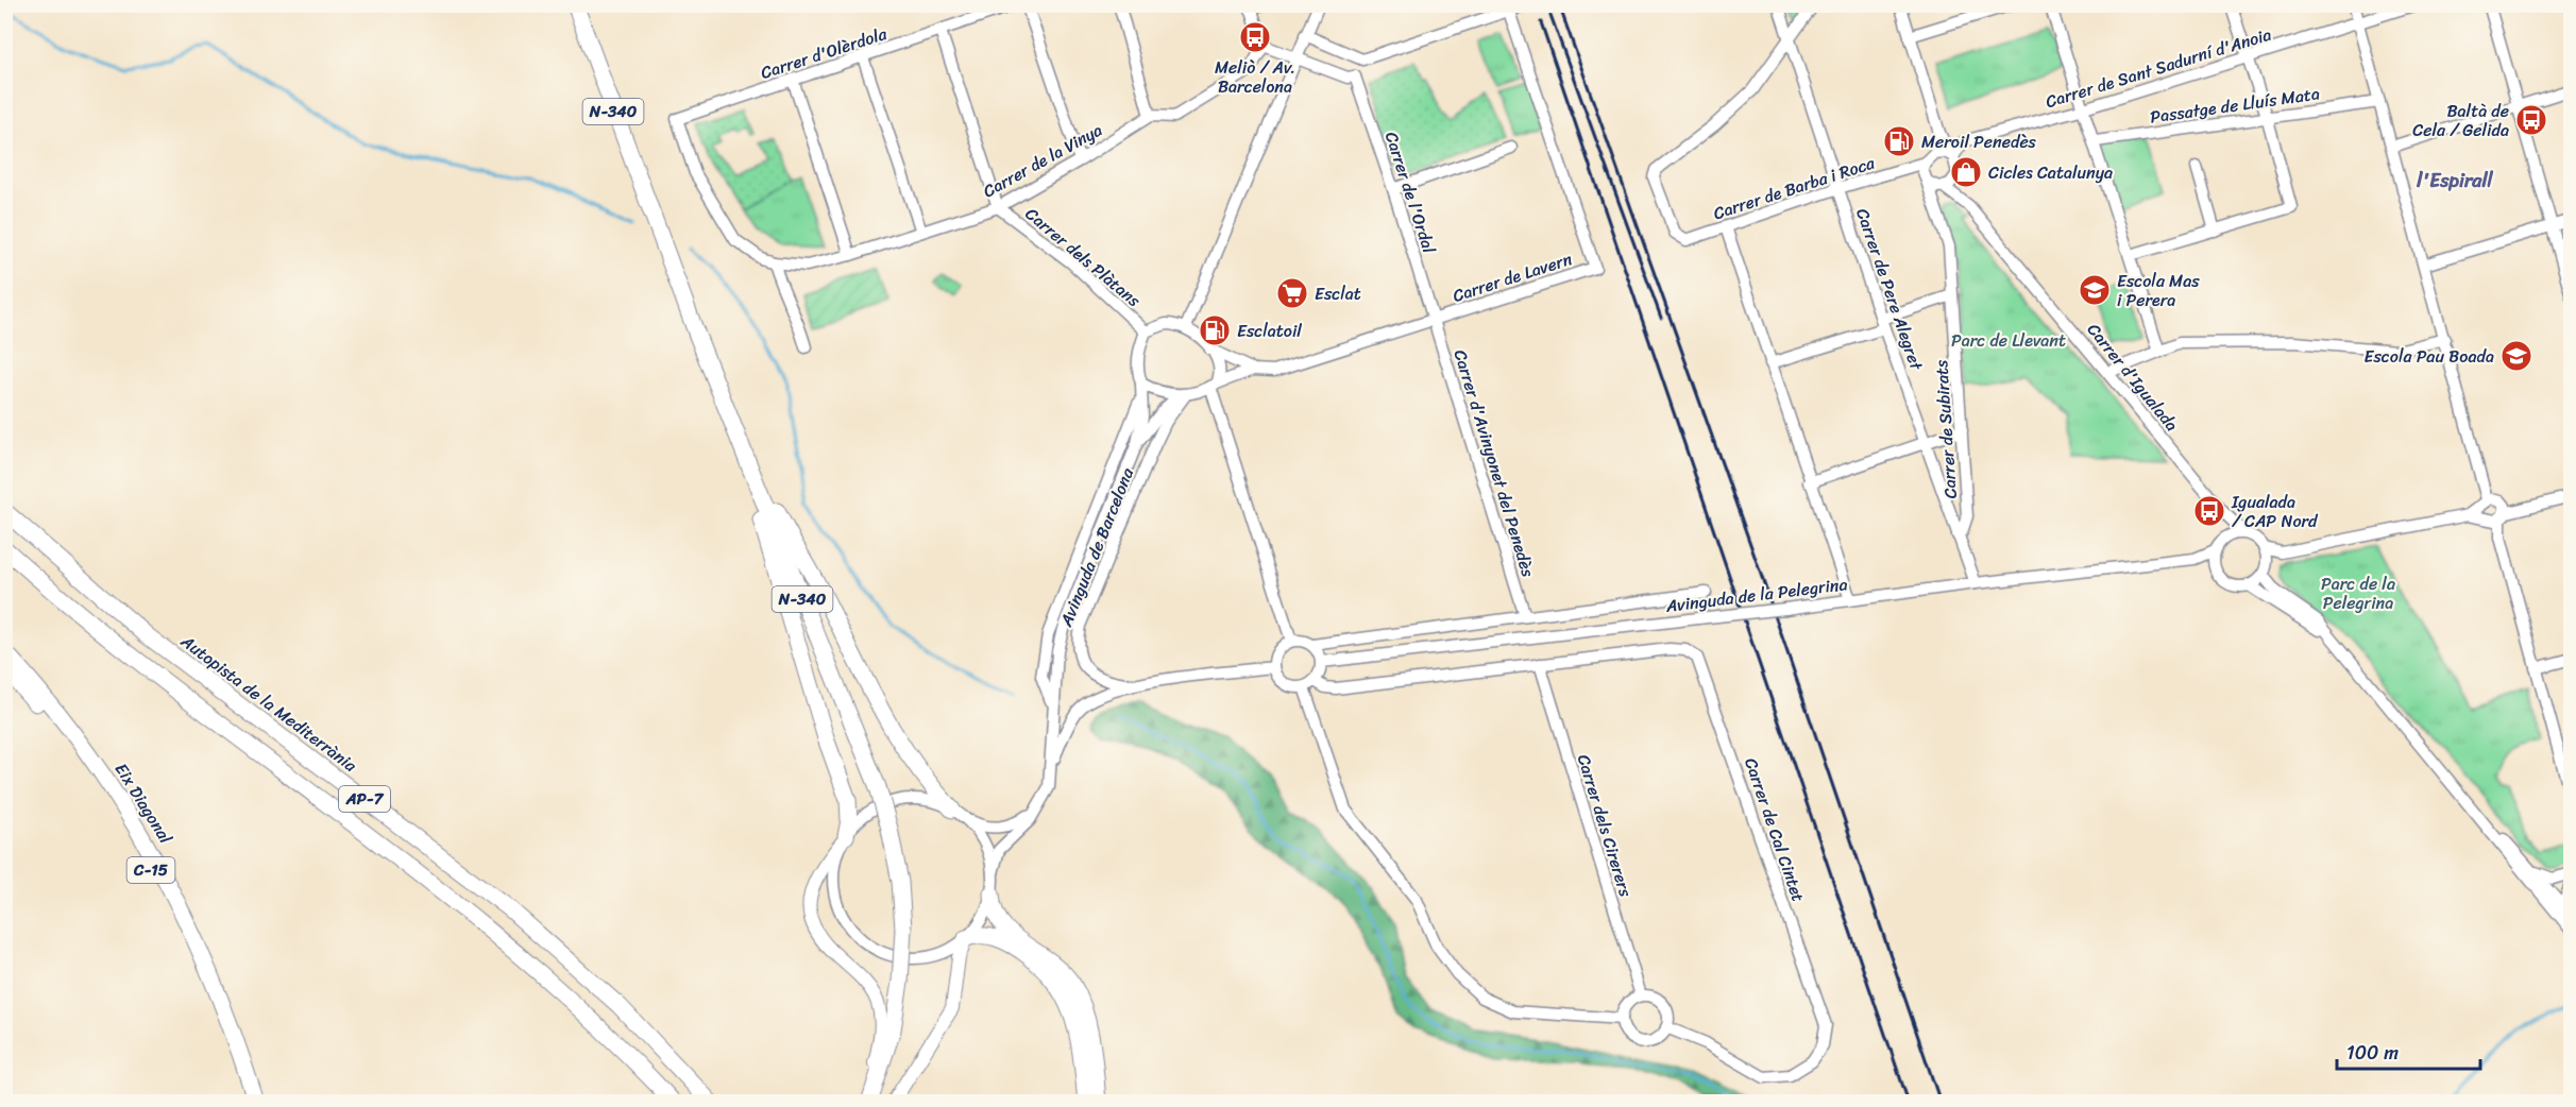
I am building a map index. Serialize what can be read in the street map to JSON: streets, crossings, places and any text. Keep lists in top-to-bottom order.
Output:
{
  "streets": {
    "highway": [
      "N-340",
      "Autopista de la Mediterrània",
      "AP-7",
      "Eix Diagonal",
      "C-15"
    ],
    "street": [
      "Carrer d'Olèrdola",
      "Carrer de Sant Sadurní d'Anoia",
      "Passatge de Lluís Mata",
      "Carrer de la Vinya",
      "Carrer de Barba i Roca",
      "Carrer de l'Ordal",
      "Carrer dels Plàtans",
      "Carrer de Lavern",
      "Carrer de Pere Alegret",
      "Carrer d'Igualada",
      "Carrer de Subirats",
      "Carrer d'Avinyonet del Penedès",
      "Avinguda de Barcelona",
      "Avinguda de la Pelegrina",
      "Carrer dels Cirerers",
      "Carrer de Cal Cintet"
    ]
  },
  "crossings": [
    ["Carrer d'Olèrdola", "Carrer de la Vinya"],
    ["Carrer de Sant Sadurní d'Anoia", "Carrer de Barba i Roca"],
    ["Carrer de Sant Sadurní d'Anoia", "Carrer d'Igualada"],
    ["Carrer de Sant Sadurní d'Anoia", "Carrer de Subirats"],
    ["Carrer de la Vinya", "Carrer dels Plàtans"],
    ["Carrer de Barba i Roca", "Carrer de Pere Alegret"],
    ["Carrer de Barba i Roca", "Carrer d'Igualada"],
    ["Carrer de Barba i Roca", "Carrer de Subirats"],
    ["Carrer de l'Ordal", "Carrer de Lavern"],
    ["Carrer de l'Ordal", "Carrer d'Avinyonet del Penedès"],
    ["Carrer dels Plàtans", "Carrer de Lavern"],
    ["Carrer dels Plàtans", "Avinguda de Barcelona"],
    ["Carrer de Lavern", "Carrer d'Avinyonet del Penedès"],
    ["Carrer de Lavern", "Avinguda de Barcelona"],
    ["Carrer de Pere Alegret", "Carrer de Subirats"],
    ["Carrer de Pere Alegret", "Avinguda de la Pelegrina"],
    ["Carrer d'Igualada", "Carrer de Subirats"],
    ["Carrer d'Igualada", "Avinguda de la Pelegrina"],
    ["Carrer d'Avinyonet del Penedès", "Avinguda de la Pelegrina"],
    ["Carrer dels Cirerers", "Carrer de Cal Cintet"]
  ],
  "districts": ["l'Espirall"],
  "parks": ["Parc de Llevant", "Parc de la Pelegrina"],
  "places": {
    "bus stop": ["Meliò / Av. Barcelona", "Baltà de Cela / Gelida", "Igualada / CAP Nord"],
    "fuel station": ["Meroil Penedès", "Esclatoil"],
    "shop": ["Cicles Catalunya"],
    "school or university": ["Escola Mas i Perera", "Escola Pau Boada"],
    "supermarket": ["Esclat"]
  },
  "scale_bar": "100 m"
}
